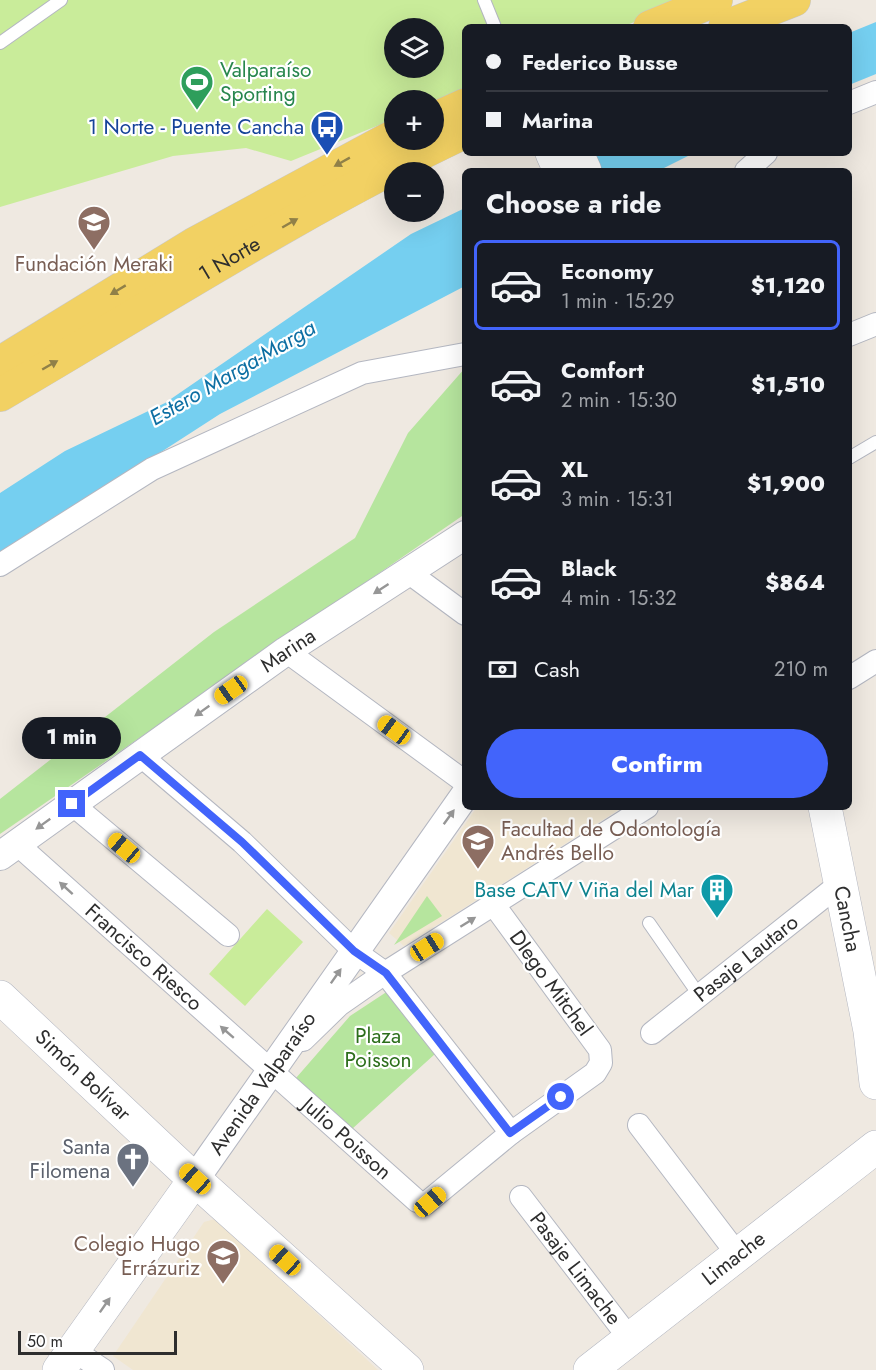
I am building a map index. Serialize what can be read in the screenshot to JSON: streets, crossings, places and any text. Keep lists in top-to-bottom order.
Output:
{
  "streets": {
    "main road": [
      "1 Norte",
      "Cancha",
      "Simón Bolívar",
      "Avenida Valparaíso",
      "Limache"
    ],
    "street": [
      "Marina",
      "Francisco Riesco",
      "Pasaje Lautaro",
      "DIego Mitchel",
      "Julio Poisson",
      "Pasaje Limache"
    ]
  },
  "crossings": [
    ["Marina", "Francisco Riesco"],
    ["Cancha", "Pasaje Lautaro"],
    ["Francisco Riesco", "Avenida Valparaíso"],
    ["Francisco Riesco", "Julio Poisson"],
    ["DIego Mitchel", "Julio Poisson"],
    ["Simón Bolívar", "Avenida Valparaíso"],
    ["Avenida Valparaíso", "Julio Poisson"],
    ["Limache", "Pasaje Limache"]
  ],
  "water": ["Estero Marga-Marga"],
  "parks": ["Plaza Poisson"],
  "places": {
    "sports": ["Valparaíso Sporting"],
    "bus stop": ["1 Norte - Puente Cancha"],
    "school or university": ["Fundación Meraki", "Facultad de Odontología Andrés Bello", "Colegio Hugo Errázuriz"],
    "building": ["Base CATV Viña del Mar"],
    "church": ["Santa Filomena"]
  },
  "scale_bar": "50 m",
  "page": {
    "map_buttons": ["+", "−"],
    "banner": ["Federico Busse", "Marina"],
    "heading": "Choose a ride",
    "list": [
      {
        "name": "Economy",
        "note": "1 min · 15:29",
        "value": "$1,120"
      },
      {
        "name": "Comfort",
        "note": "2 min · 15:30",
        "value": "$1,510"
      },
      {
        "name": "XL",
        "note": "3 min · 15:31",
        "value": "$1,900"
      },
      {
        "name": "Black",
        "note": "4 min · 15:32",
        "value": "$864"
      }
    ],
    "pay": ["Cash", "210 m"],
    "bubble": "1 min",
    "buttons": "Confirm",
    "scale": "50 m"
  }
}
